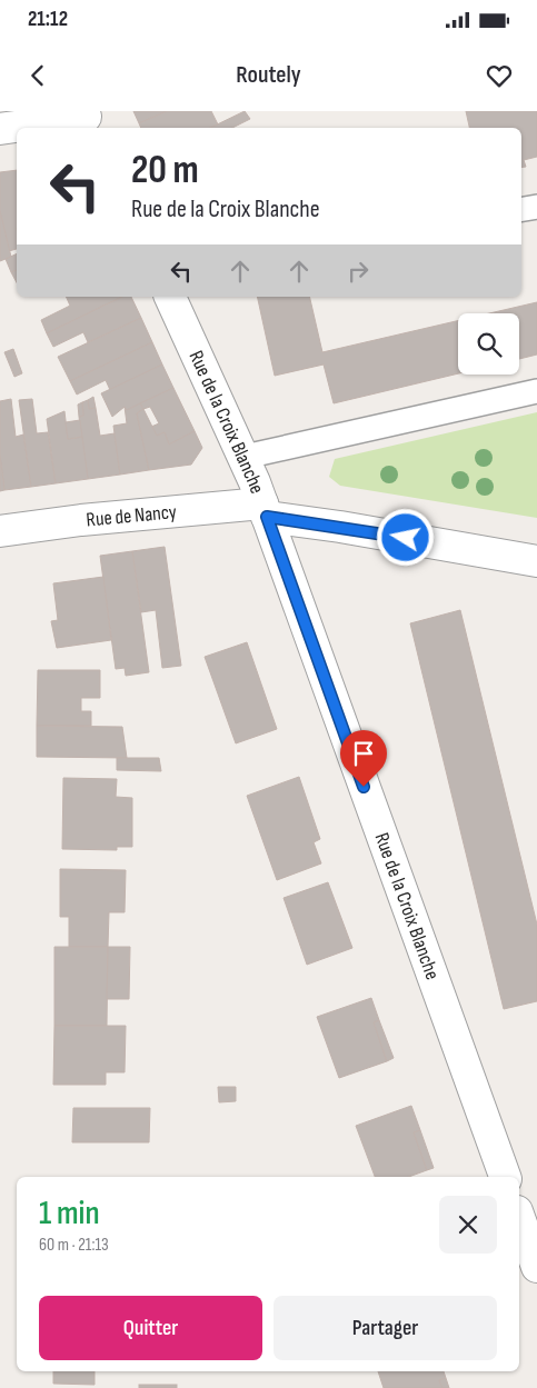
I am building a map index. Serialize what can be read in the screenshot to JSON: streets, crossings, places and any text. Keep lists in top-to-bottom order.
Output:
{
  "streets": {
    "street": ["Rue de la Croix Blanche", "Rue de Nancy"]
  },
  "crossings": [
    ["Rue de la Croix Blanche", "Rue de Nancy"]
  ],
  "page": {
    "status": "21:12",
    "header": "Routely",
    "turn": ["20 m", "Rue de la Croix Blanche"],
    "heading": ["1 min", "60 m · 21:13"],
    "buttons": ["Quitter", "Partager"]
  }
}
